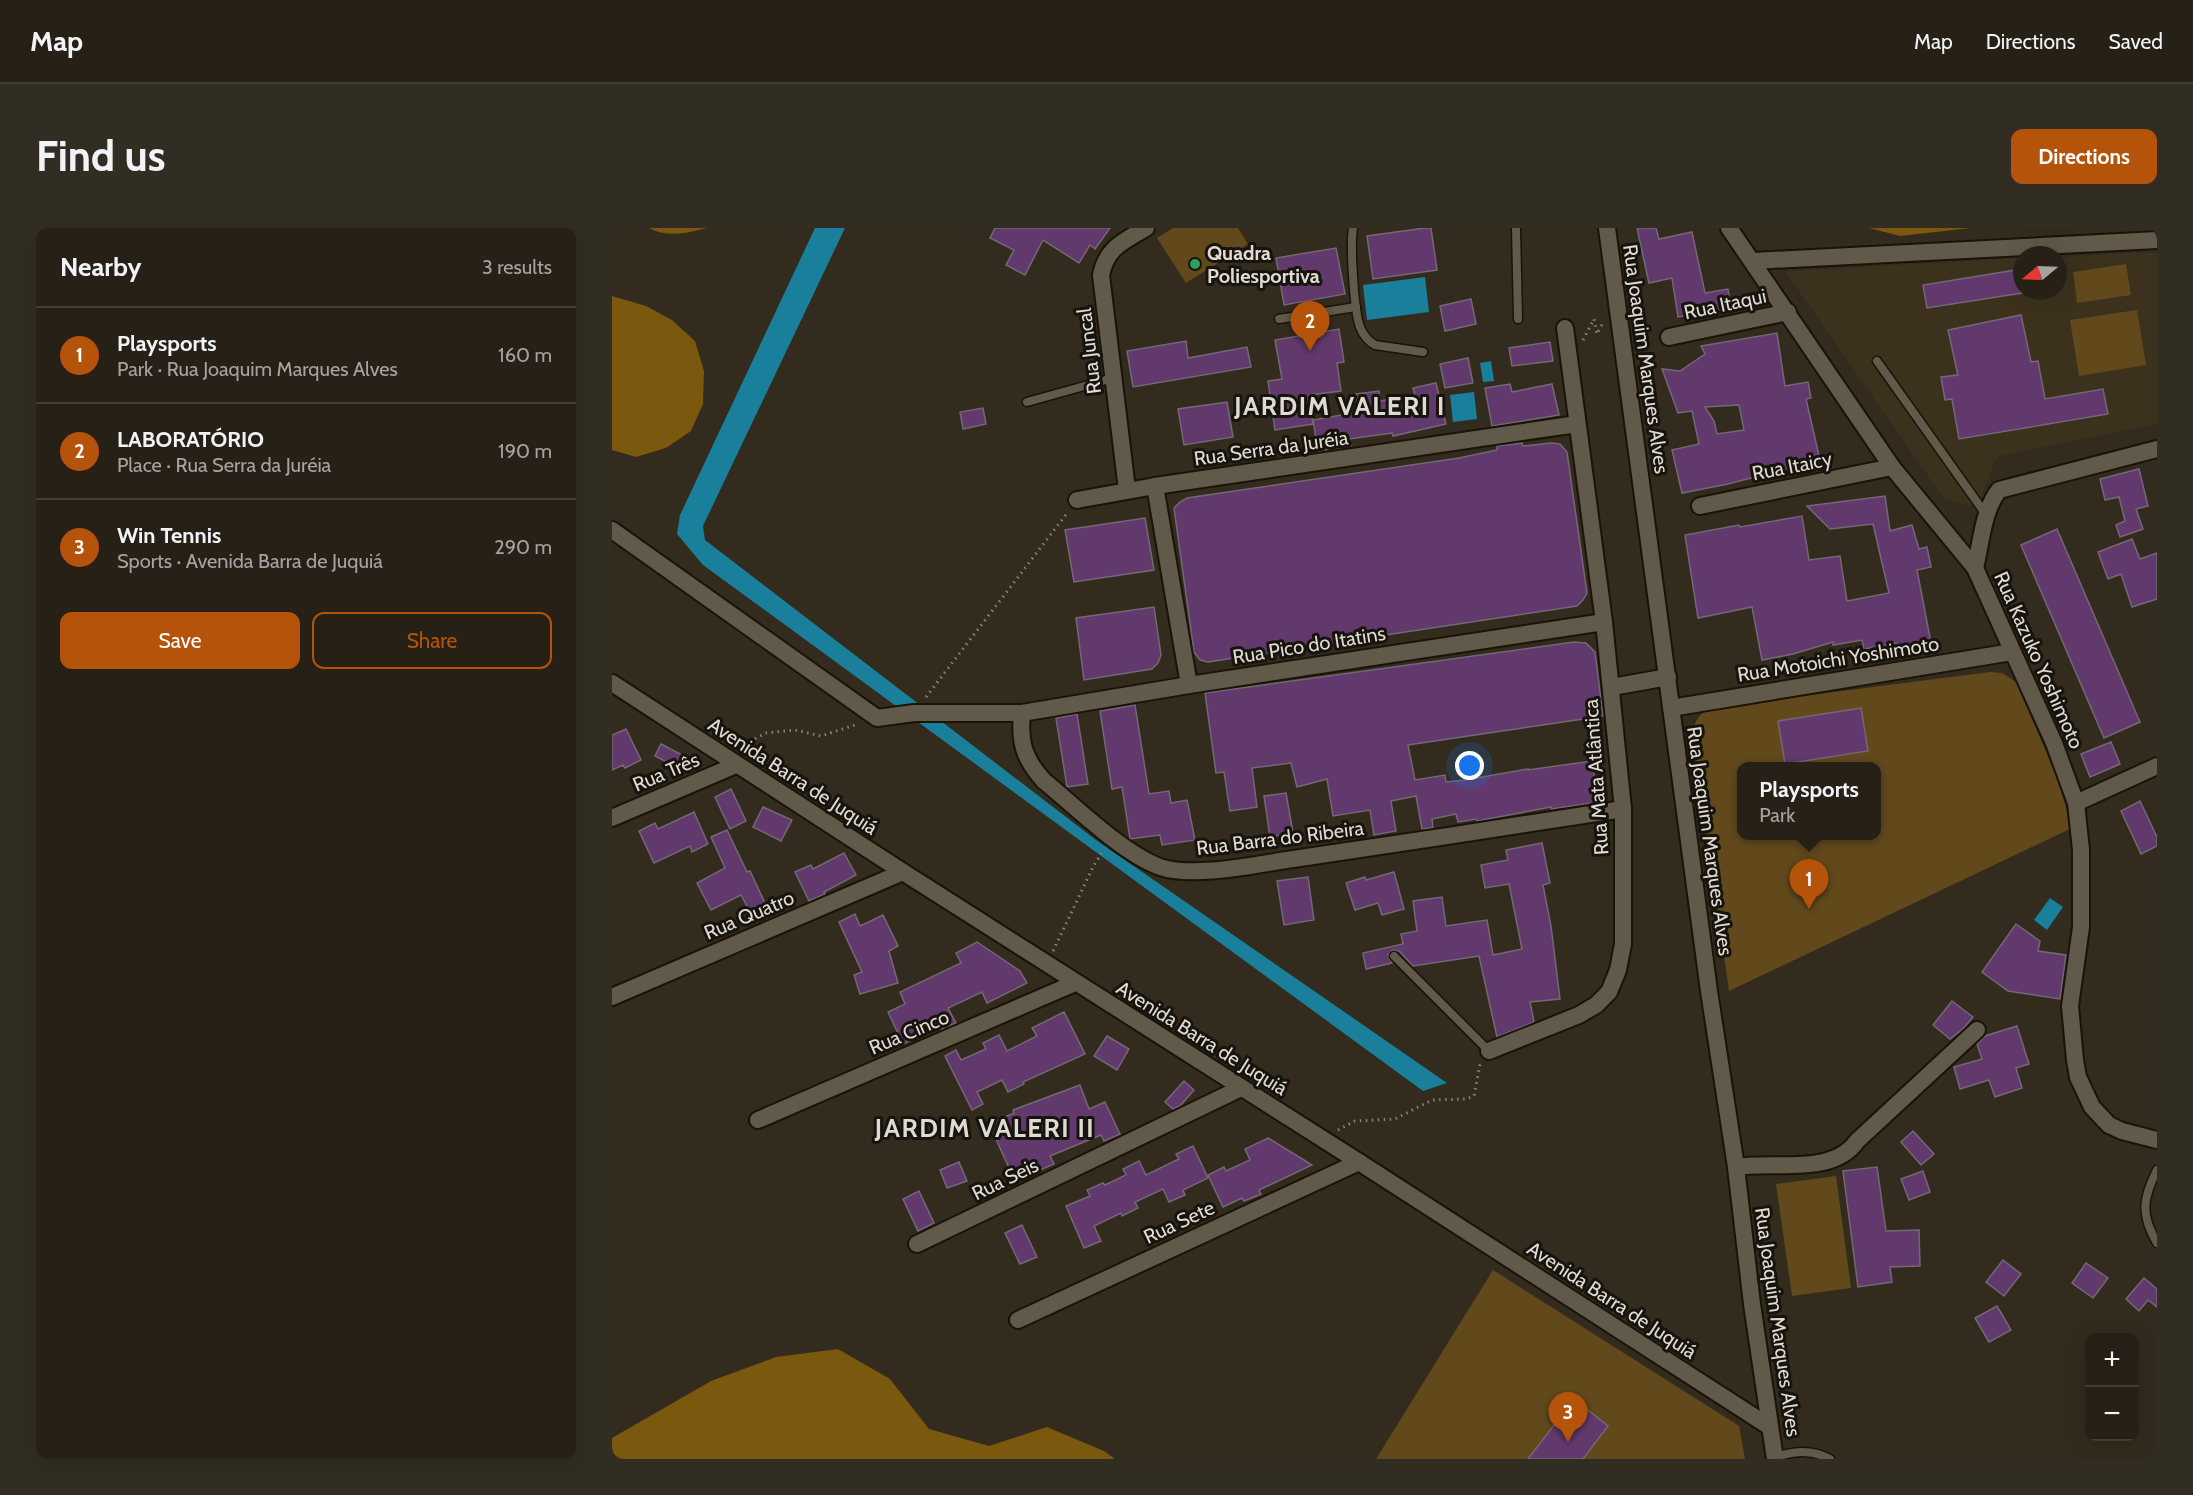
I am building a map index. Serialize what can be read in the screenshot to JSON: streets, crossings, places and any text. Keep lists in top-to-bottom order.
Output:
{
  "streets": {
    "street": [
      "Rua Itaqui",
      "Rua Juncal",
      "Rua Joaquim Marques Alves",
      "Rua Serra da Juréia",
      "Rua Itaicy",
      "Rua Pico do Itatins",
      "Rua Motoichi Yoshimoto",
      "Rua Kazuko Yoshimoto",
      "Rua Três",
      "Avenida Barra de Juquiá",
      "Rua Mata Atlântica",
      "Rua Barra do Ribeira",
      "Rua Quatro",
      "Rua Cinco",
      "Rua Seis",
      "Rua Sete"
    ]
  },
  "crossings": [
    ["Rua Itaqui", "Rua Kazuko Yoshimoto"],
    ["Rua Juncal", "Rua Serra da Juréia"],
    ["Rua Joaquim Marques Alves", "Rua Motoichi Yoshimoto"],
    ["Rua Joaquim Marques Alves", "Avenida Barra de Juquiá"],
    ["Rua Serra da Juréia", "Rua Mata Atlântica"],
    ["Rua Itaicy", "Rua Kazuko Yoshimoto"],
    ["Rua Pico do Itatins", "Rua Mata Atlântica"],
    ["Rua Pico do Itatins", "Rua Barra do Ribeira"],
    ["Rua Motoichi Yoshimoto", "Rua Kazuko Yoshimoto"],
    ["Rua Três", "Avenida Barra de Juquiá"],
    ["Avenida Barra de Juquiá", "Rua Quatro"],
    ["Avenida Barra de Juquiá", "Rua Cinco"],
    ["Avenida Barra de Juquiá", "Rua Seis"],
    ["Avenida Barra de Juquiá", "Rua Sete"],
    ["Rua Mata Atlântica", "Rua Barra do Ribeira"]
  ],
  "districts": ["JARDIM VALERI I", "JARDIM VALERI II"],
  "places": ["Quadra Poliesportiva"],
  "north": "left",
  "page": {
    "header": "Map",
    "nav": ["Map", "Directions", "Saved"],
    "buttons": [
      "Directions",
      ["Save", "Share"]
    ],
    "title": "Find us",
    "heading": ["Nearby", "3 results"],
    "pins": ["2", "1", "3"],
    "list": [
      {
        "mark": "1",
        "name": "Playsports",
        "note": "Park · Rua Joaquim Marques Alves",
        "value": "160 m"
      },
      {
        "mark": "2",
        "name": "LABORATÓRIO",
        "note": "Place · Rua Serra da Juréia",
        "value": "190 m"
      },
      {
        "mark": "3",
        "name": "Win Tennis",
        "note": "Sports · Avenida Barra de Juquiá",
        "value": "290 m"
      }
    ],
    "popup": ["Playsports", "Park"],
    "map_buttons": ["+", "−"]
  }
}
